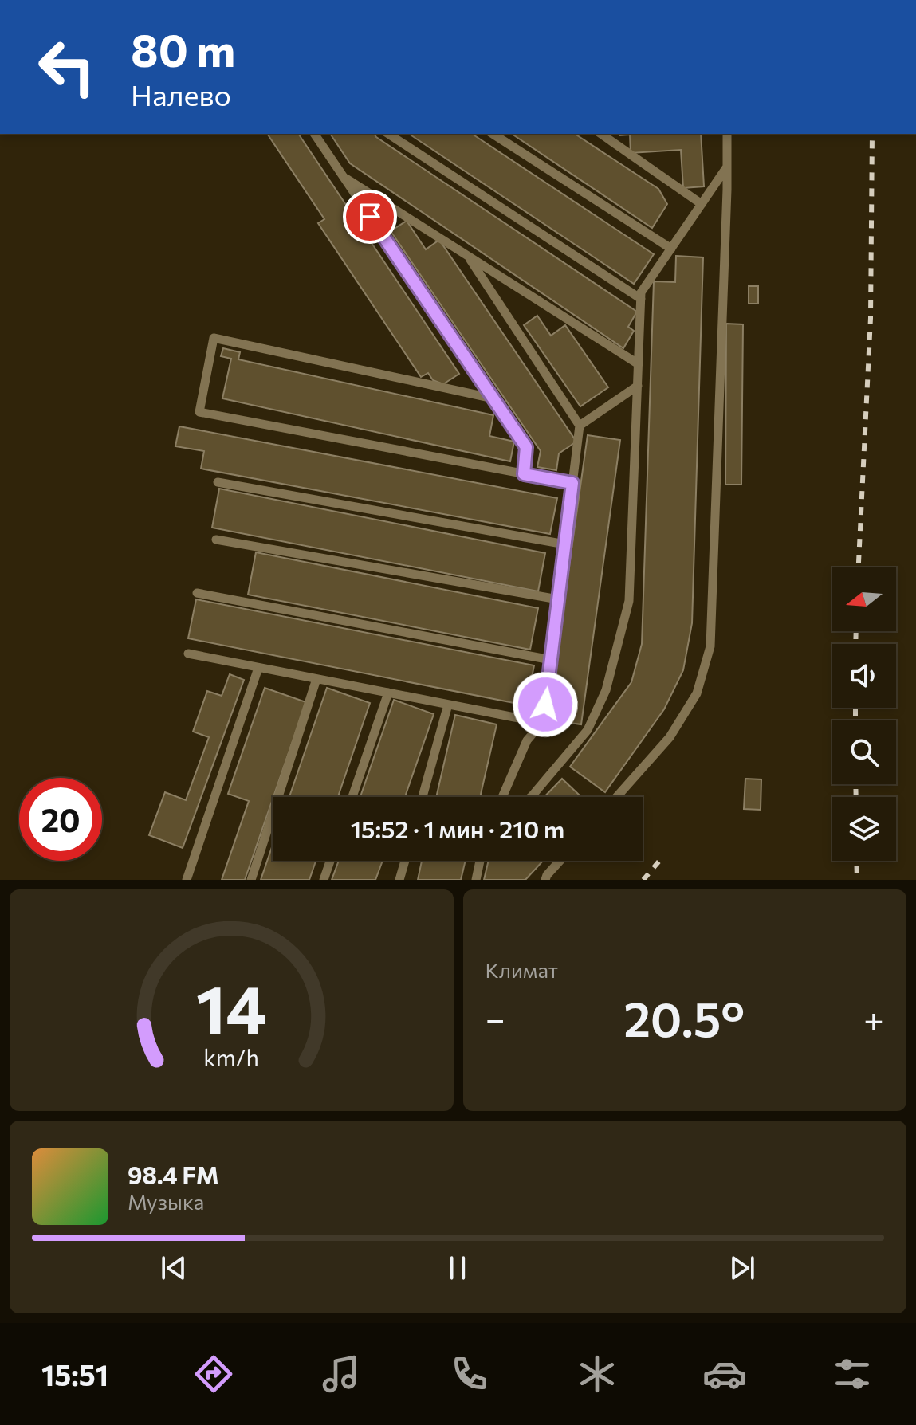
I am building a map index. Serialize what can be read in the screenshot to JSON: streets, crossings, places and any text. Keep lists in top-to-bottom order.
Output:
{
  "north": "left",
  "page": {
    "turn": ["80 m", "Налево"],
    "limit": "20",
    "trip": "15:52 · 1 мин · 210 m",
    "tile": "Климат",
    "heat": ["−", "20.5°", "+"],
    "song": ["98.4 FM", "Музыка"],
    "tabs": "15:51",
    "gauge": ["14", "km/h"]
  }
}
